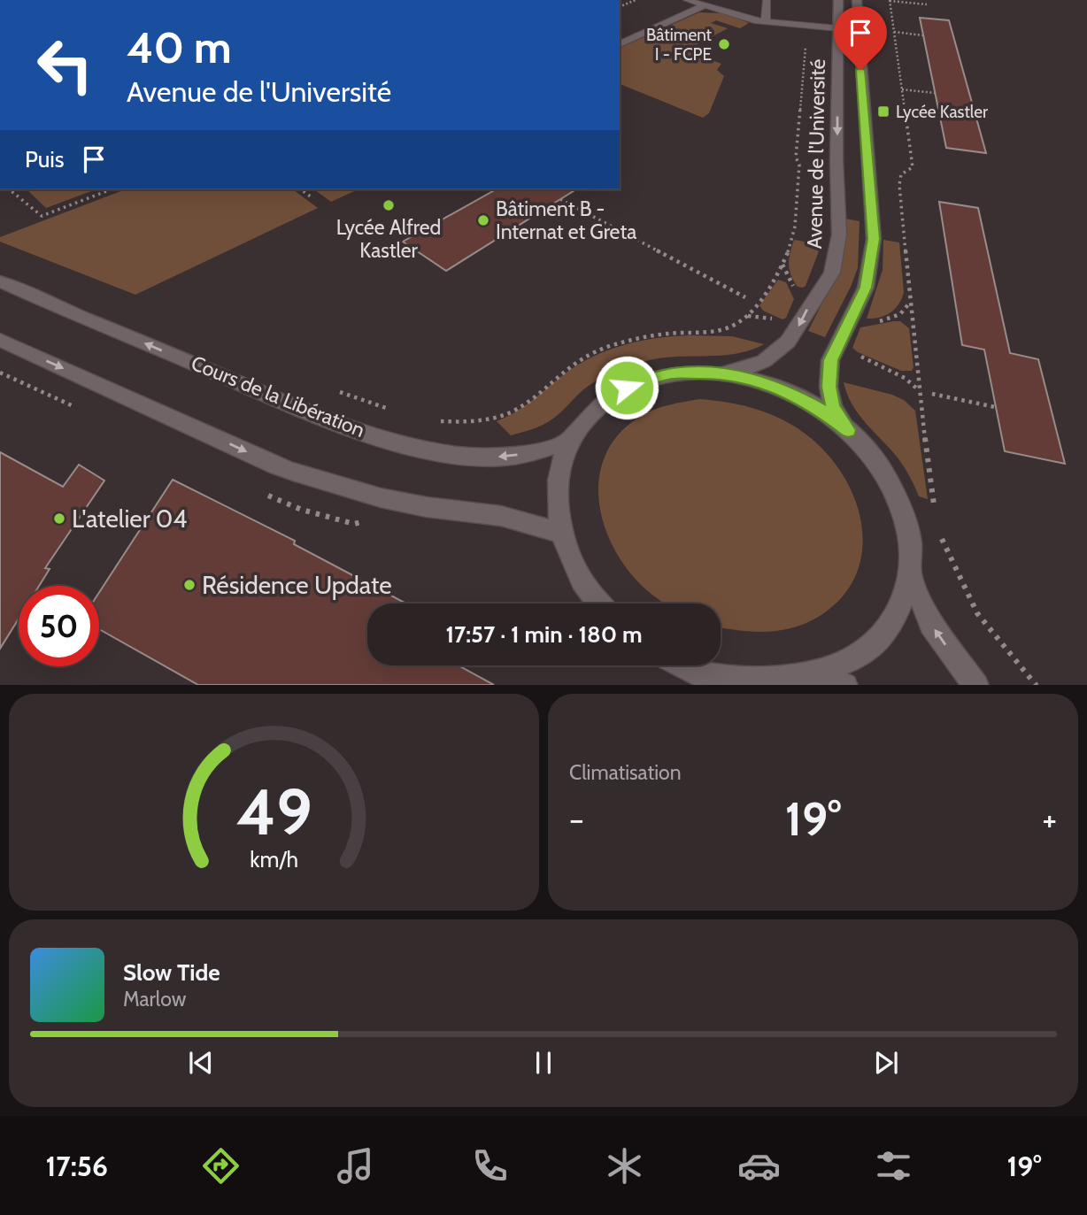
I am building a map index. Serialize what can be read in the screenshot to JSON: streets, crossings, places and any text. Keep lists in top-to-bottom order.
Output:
{
  "streets": {
    "street": ["Avenue de l'Université", "Cours de la Libération"]
  },
  "places": {
    "other": [
      "Bâtiment I - FCPE",
      "Lycée Alfred Kastler",
      "Bâtiment B - Internat et Greta",
      "L'atelier 04",
      "Résidence Update"
    ],
    "transit": ["Lycée Kastler"]
  },
  "page": {
    "turn": ["40 m", "Avenue de l'Université"],
    "then": "Puis",
    "limit": "50",
    "trip": "17:57 · 1 min · 180 m",
    "tile": "Climatisation",
    "heat": ["−", "19°", "+"],
    "song": ["Slow Tide", "Marlow"],
    "tabs": ["17:56", "19°"],
    "gauge": ["49", "km/h"]
  }
}
